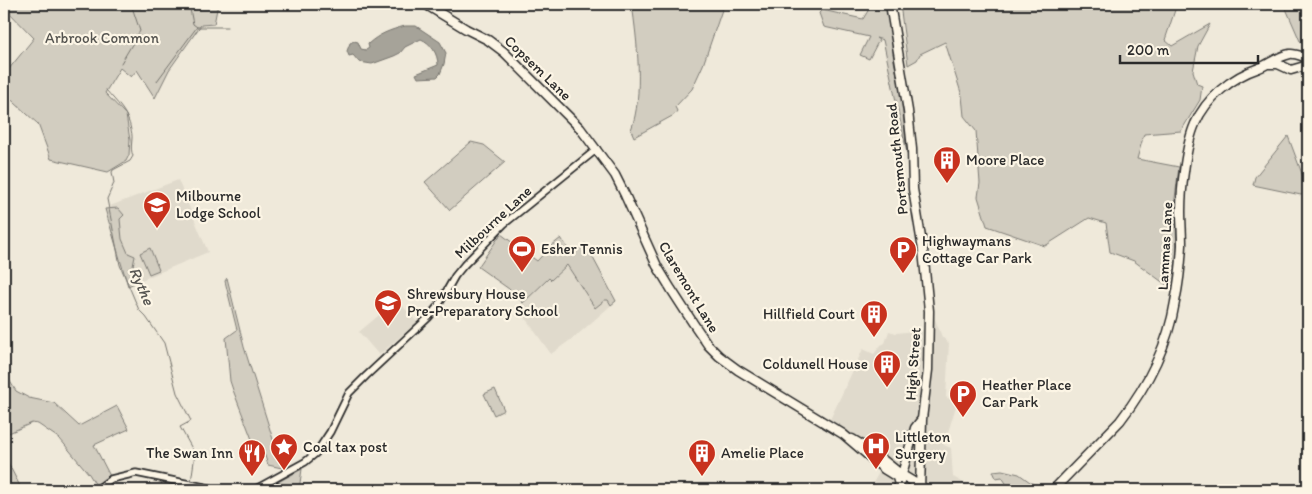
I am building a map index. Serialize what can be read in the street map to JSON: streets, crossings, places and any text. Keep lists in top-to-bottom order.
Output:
{
  "streets": {
    "main road": [
      "Copsem Lane",
      "Portsmouth Road",
      "Lammas Lane",
      "Claremont Lane",
      "High Street"
    ],
    "street": ["Milbourne Lane"]
  },
  "crossings": [
    ["Copsem Lane", "Milbourne Lane"],
    ["Copsem Lane", "Claremont Lane"],
    ["Portsmouth Road", "High Street"],
    ["Milbourne Lane", "Claremont Lane"],
    ["Claremont Lane", "High Street"]
  ],
  "water": ["Rythe"],
  "parks": ["Arbrook Common"],
  "places": {
    "building": [
      "Moore Place",
      "Hillfield Court",
      "Coldunell House",
      "Amelie Place"
    ],
    "school or university": ["Milbourne Lodge School", "Shrewsbury House Pre-Preparatory School"],
    "sports": ["Esher Tennis"],
    "parking": ["Highwaymans Cottage Car Park", "Heather Place Car Park"],
    "hospital": ["Littleton Surgery"],
    "place": ["Coal tax post"],
    "restaurant": ["The Swan Inn"]
  },
  "scale_bar": "200 m"
}
